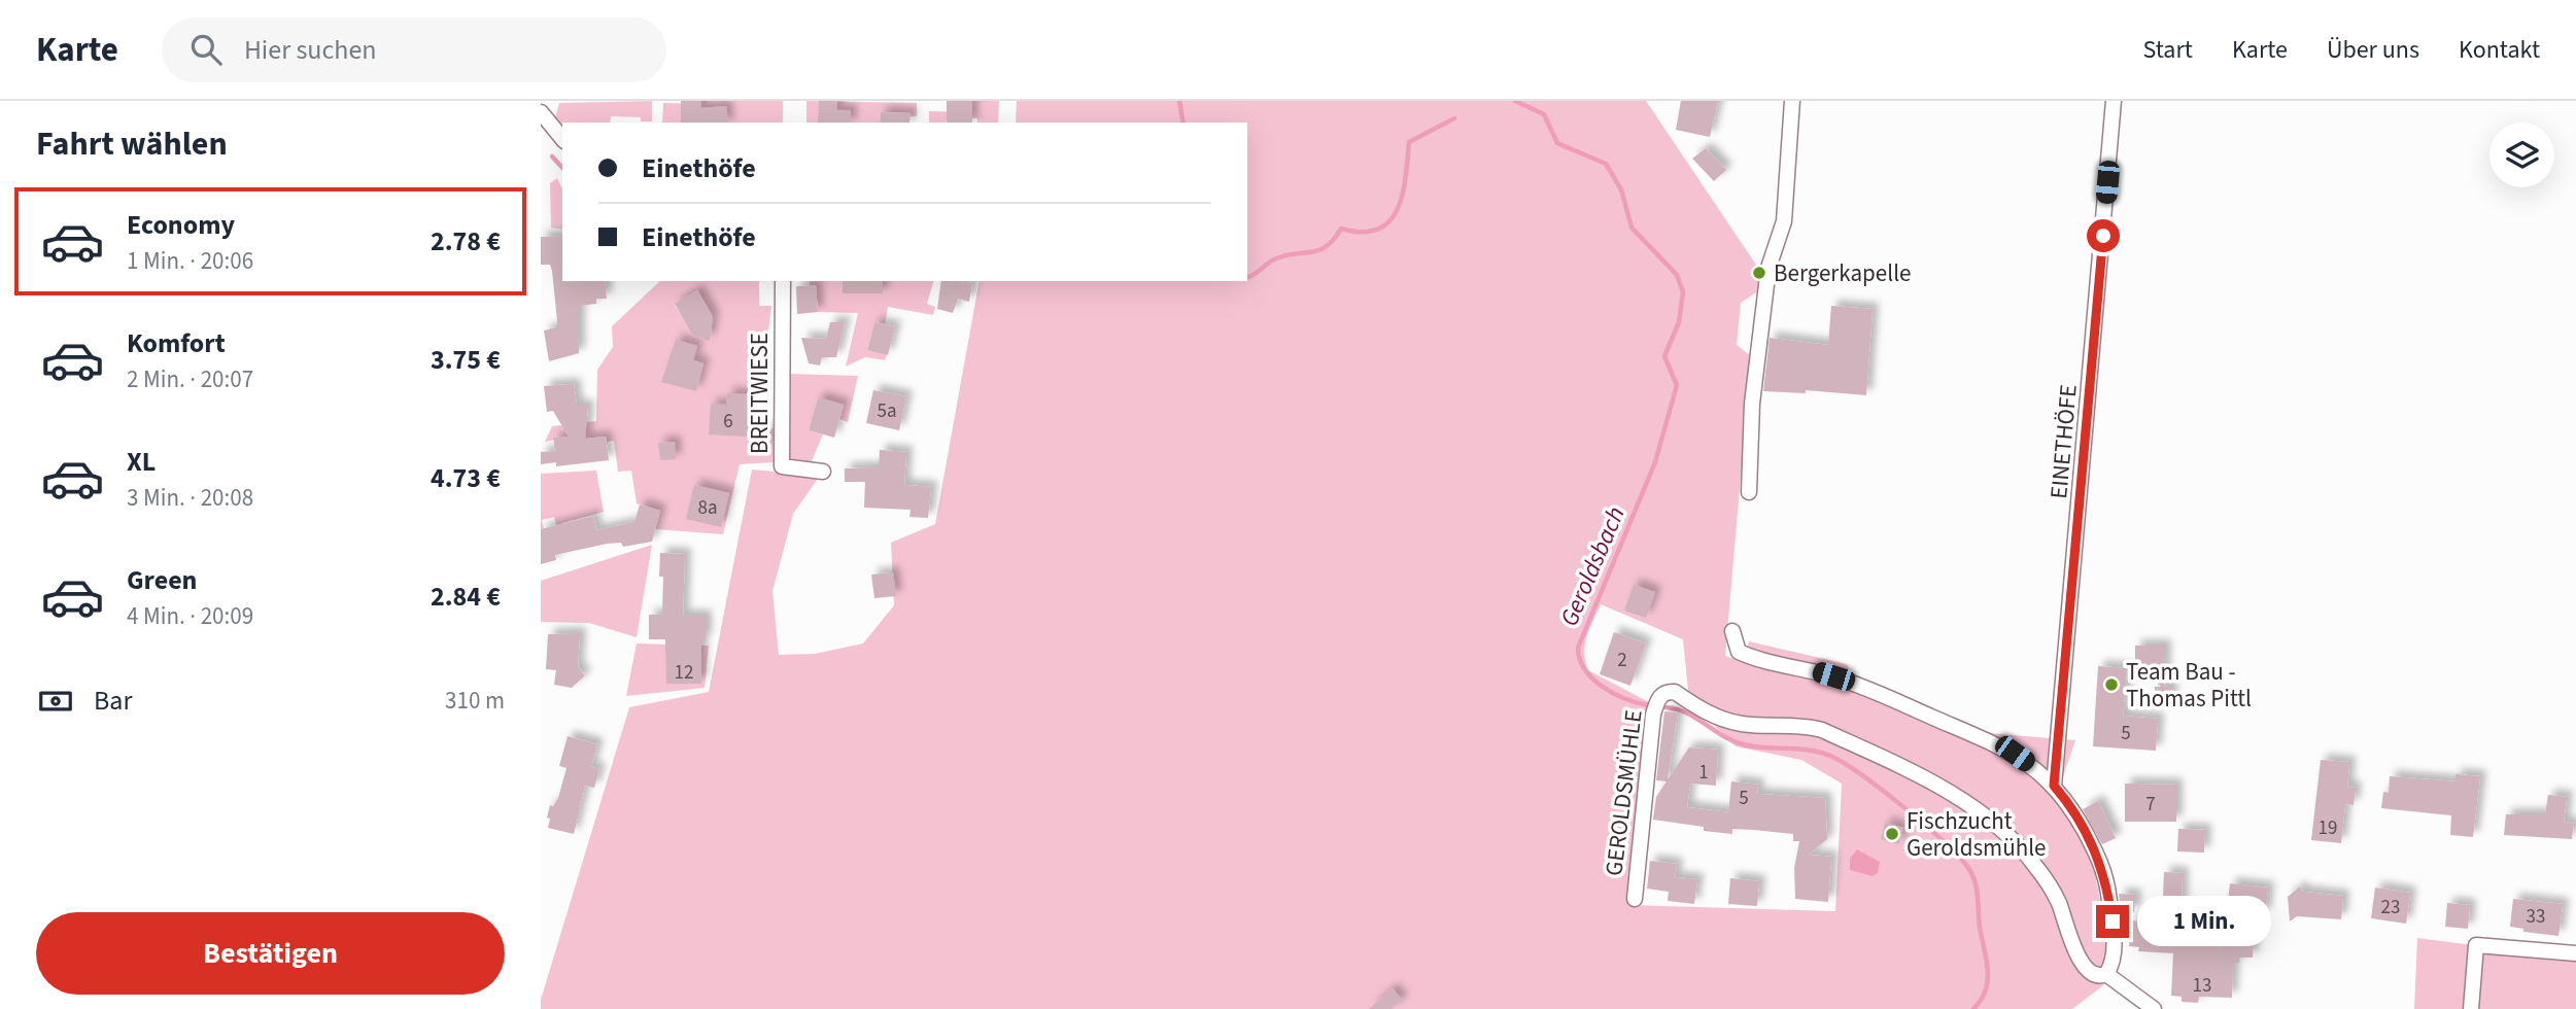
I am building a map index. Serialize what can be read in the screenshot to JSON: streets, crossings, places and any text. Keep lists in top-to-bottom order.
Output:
{
  "streets": {
    "street": ["BREITWIESE", "EINETHÖFE", "GEROLDSMÜHLE"]
  },
  "water": ["Geroldsbach"],
  "places": ["Bergerkapelle", "Team Bau - Thomas Pittl", "Fischzucht Geroldsmühle"],
  "house_numbers": [
    "5a",
    "6",
    "8a",
    "2",
    "12",
    "5",
    "1",
    "5",
    "7",
    "19",
    "23",
    "33",
    "13"
  ],
  "page": {
    "header": "Karte",
    "search": "Hier suchen",
    "nav": [
      "Start",
      "Karte",
      "Über uns",
      "Kontakt"
    ],
    "heading": "Fahrt wählen",
    "banner": ["Einethöfe", "Einethöfe"],
    "list": [
      {
        "name": "Economy",
        "note": "1 Min. · 20:06",
        "value": "2.78 €"
      },
      {
        "name": "Komfort",
        "note": "2 Min. · 20:07",
        "value": "3.75 €"
      },
      {
        "name": "XL",
        "note": "3 Min. · 20:08",
        "value": "4.73 €"
      },
      {
        "name": "Green",
        "note": "4 Min. · 20:09",
        "value": "2.84 €"
      }
    ],
    "pay": ["Bar", "310 m"],
    "bubble": "1 Min.",
    "buttons": "Bestätigen"
  }
}
